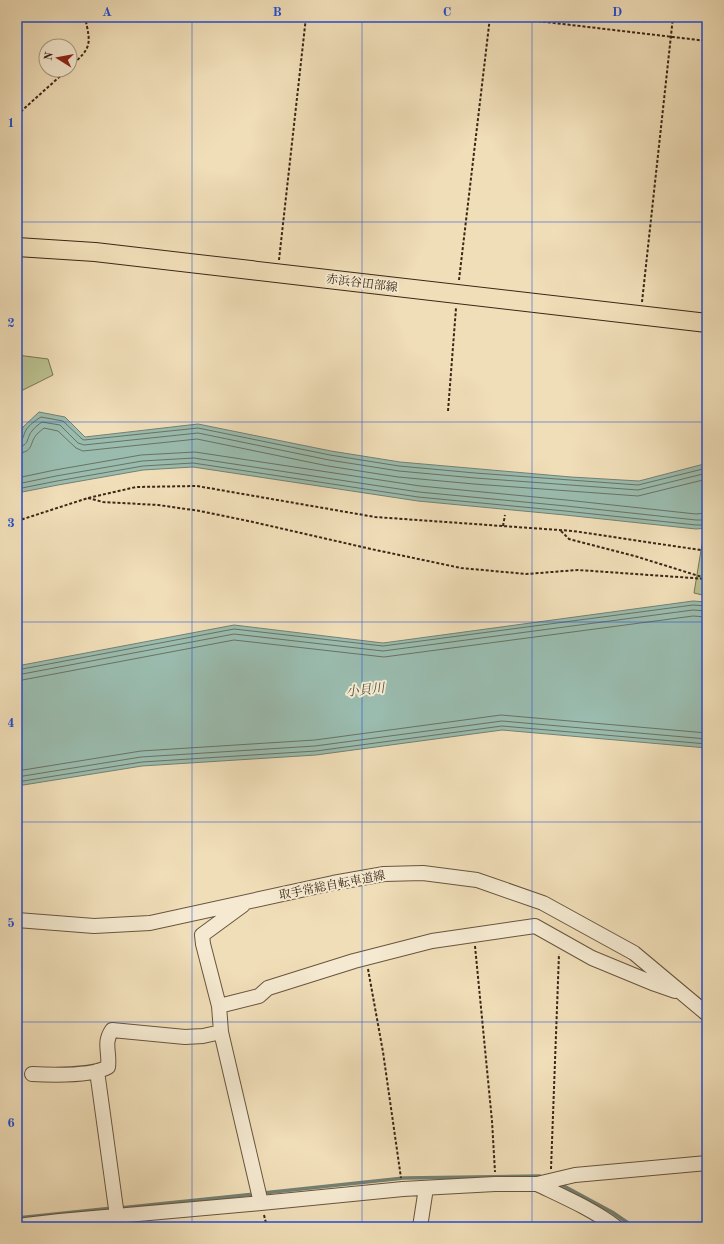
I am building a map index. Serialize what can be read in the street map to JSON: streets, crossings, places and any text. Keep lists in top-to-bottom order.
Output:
{
  "streets": {
    "main road": ["赤浜谷田部線"],
    "street": ["取手常総自転車道線"]
  },
  "water": ["小貝川"],
  "north": "left",
  "grid": {
    "columns": [
      "A",
      "B",
      "C",
      "D"
    ],
    "rows": [
      "1",
      "2",
      "3",
      "4",
      "5",
      "6"
    ]
  }
}
